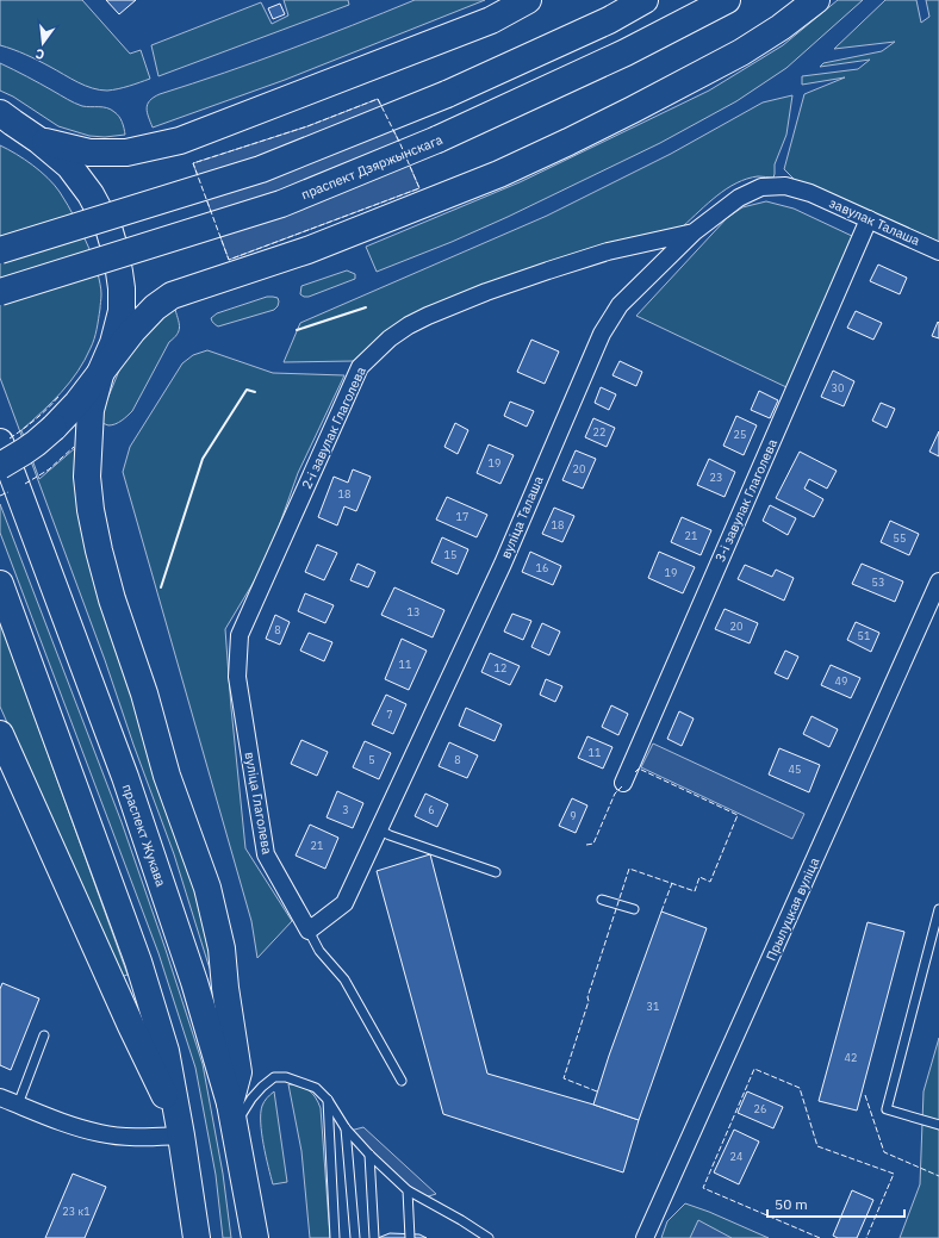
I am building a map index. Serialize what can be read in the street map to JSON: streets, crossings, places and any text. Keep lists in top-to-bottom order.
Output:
{
  "streets": {
    "main road": ["праспект Дзяржынскага", "праспект Жукава"],
    "street": [
      "завулак Талаша",
      "2-і завулак Глаголева",
      "3-і завулак Глаголева",
      "вуліца Талаша",
      "вуліца Глаголева",
      "Прылуцкая вуліца"
    ]
  },
  "crossings": [
    ["завулак Талаша", "3-і завулак Глаголева"],
    ["завулак Талаша", "вуліца Талаша"],
    ["2-і завулак Глаголева", "вуліца Талаша"],
    ["2-і завулак Глаголева", "вуліца Глаголева"],
    ["вуліца Талаша", "вуліца Глаголева"]
  ],
  "house_numbers": [
    "30",
    "22",
    "25",
    "19",
    "20",
    "23",
    "18",
    "17",
    "18",
    "21",
    "55",
    "15",
    "16",
    "19",
    "53",
    "13",
    "20",
    "8",
    "51",
    "11",
    "12",
    "49",
    "7",
    "11",
    "5",
    "8",
    "45",
    "3",
    "6",
    "9",
    "21",
    "31",
    "42",
    "26",
    "24",
    "23 к1"
  ],
  "scale_bar": "50 m",
  "north": "bottom"
}
